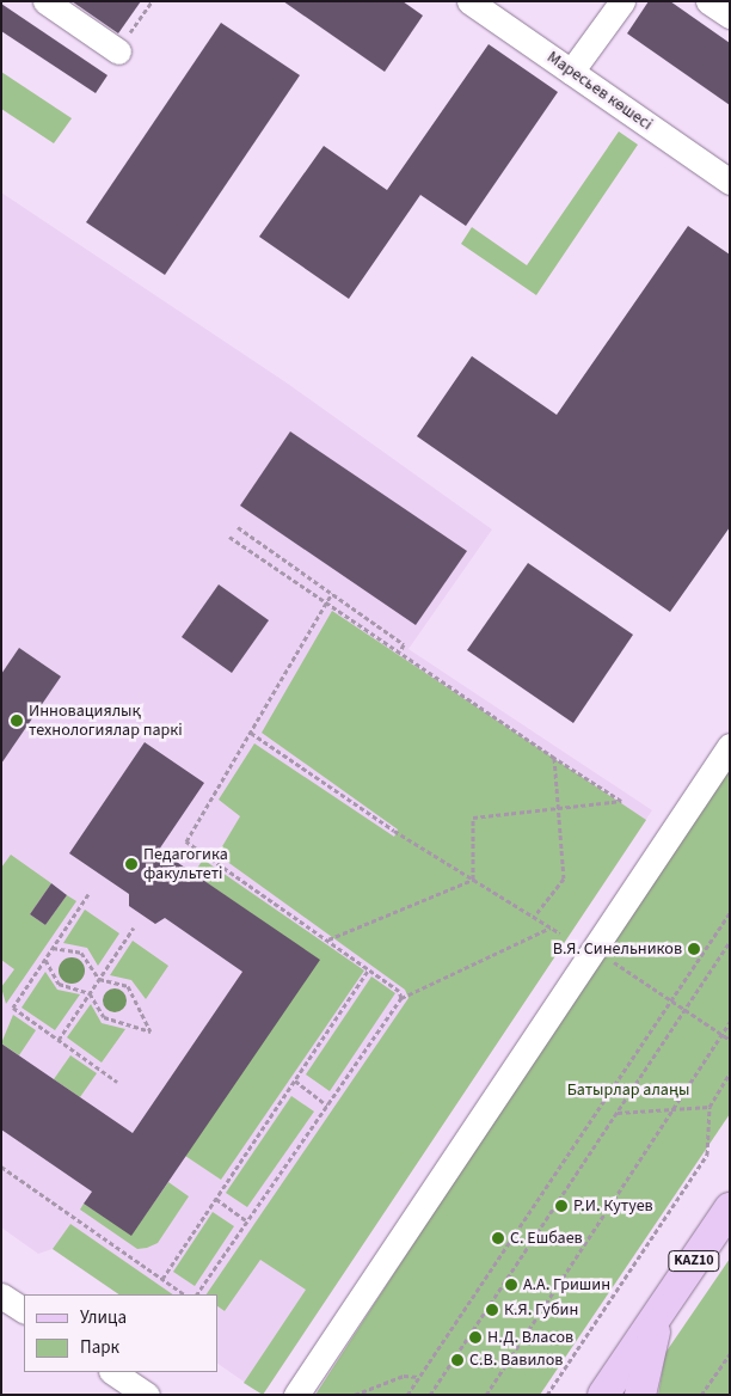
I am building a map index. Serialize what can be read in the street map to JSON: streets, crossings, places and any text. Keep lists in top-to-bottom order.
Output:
{
  "streets": {
    "main road": ["KAZ10"],
    "street": ["Маресьев көшесі"]
  },
  "parks": ["Батырлар алаңы"],
  "places": [
    "Инновациялық технологиялар паркі",
    "Педагогика факультеті",
    "В.Я. Синельников",
    "Р.И. Кутуев",
    "С. Ешбаев",
    "А.А. Гришин",
    "К.Я. Губин",
    "Н.Д. Власов",
    "С.В. Вавилов"
  ],
  "legend": ["Улица", "Парк"]
}
